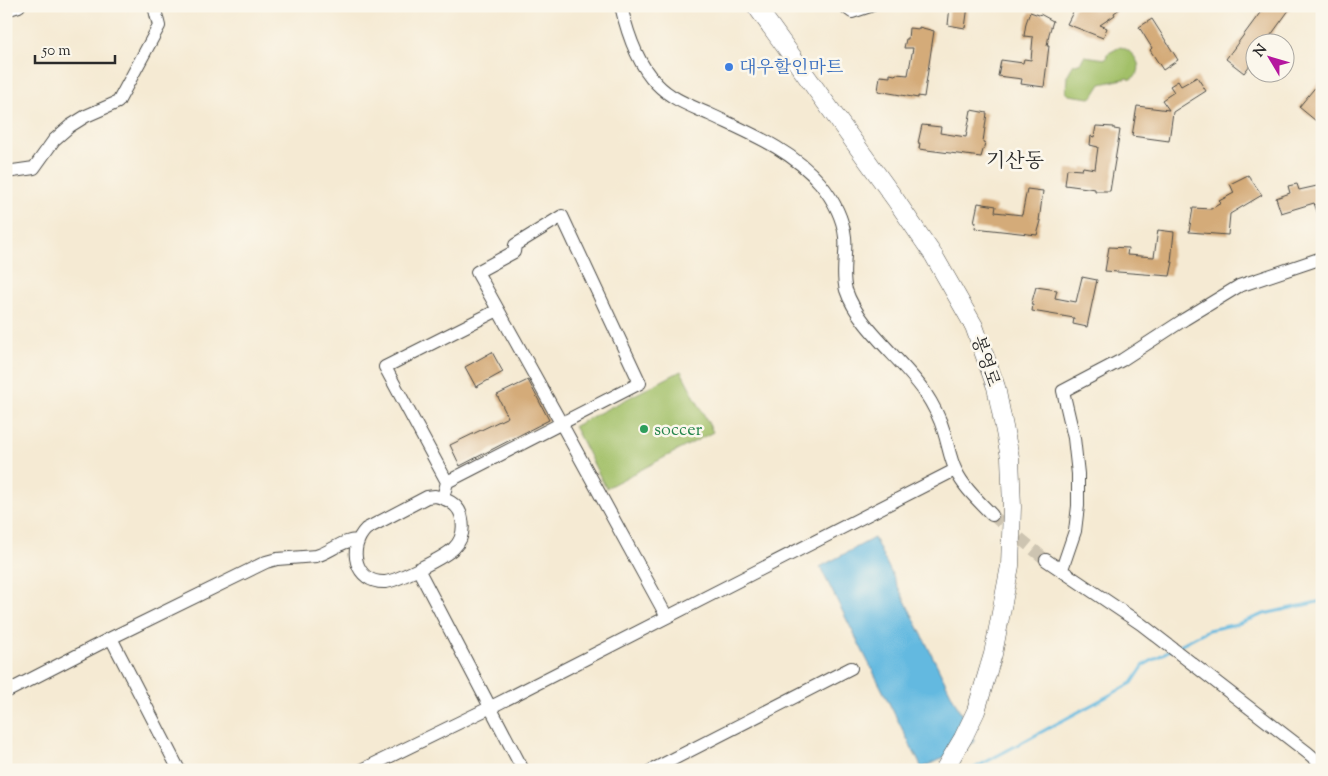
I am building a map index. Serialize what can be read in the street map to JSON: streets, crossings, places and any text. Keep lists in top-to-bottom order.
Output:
{
  "streets": {
    "highway": ["봉영로"]
  },
  "districts": ["기산동"],
  "places": ["대우할인마트", "soccer"],
  "scale_bar": "50 m",
  "north": "top left"
}
